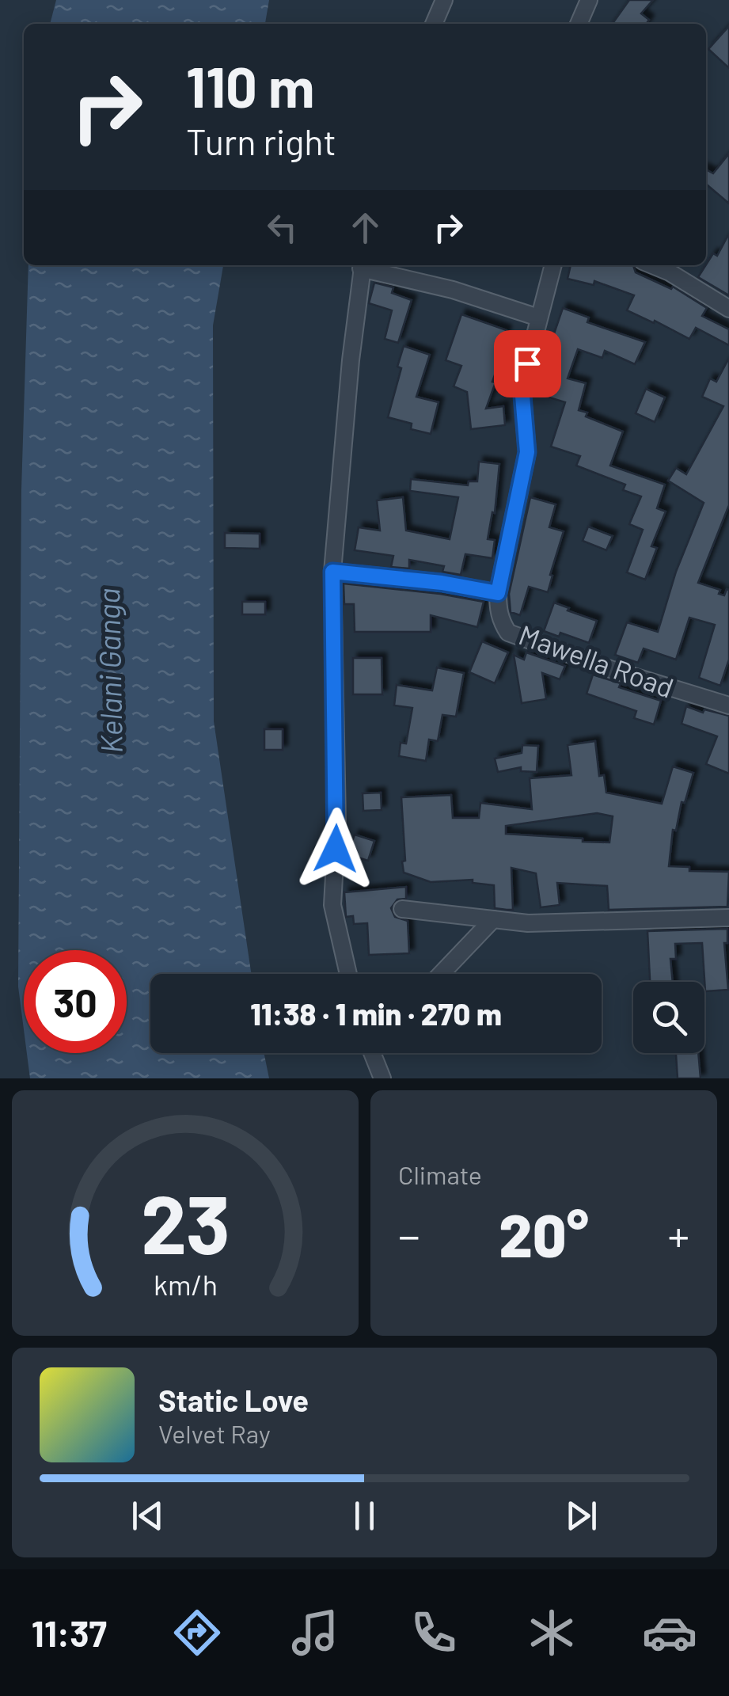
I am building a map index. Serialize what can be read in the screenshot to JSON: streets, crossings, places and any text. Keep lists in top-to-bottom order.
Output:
{
  "streets": {
    "street": ["Mawella Road"]
  },
  "water": ["Kelani Ganga"],
  "page": {
    "turn": ["110 m", "Turn right"],
    "limit": "30",
    "trip": "11:38 · 1 min · 270 m",
    "tile": "Climate",
    "heat": ["−", "20°", "+"],
    "song": ["Static Love", "Velvet Ray"],
    "tabs": "11:37",
    "gauge": ["23", "km/h"]
  }
}
